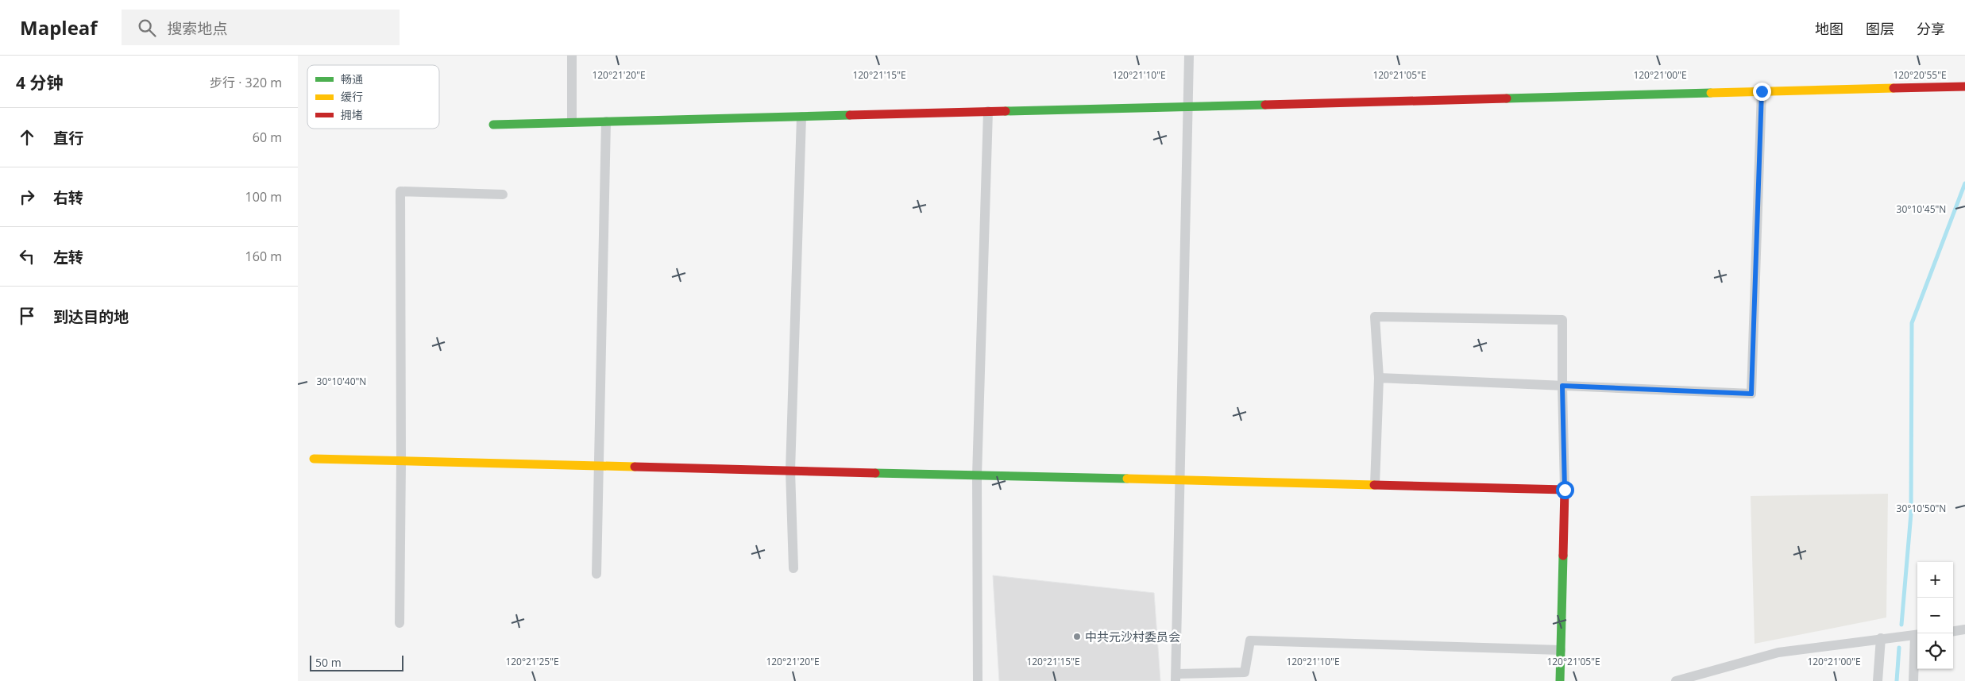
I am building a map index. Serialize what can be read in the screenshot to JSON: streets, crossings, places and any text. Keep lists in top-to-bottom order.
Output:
{
  "places": ["中共元沙村委员会"],
  "legend": ["畅通", "缓行", "拥堵"],
  "scale_bar": "50 m",
  "page": {
    "header": "Mapleaf",
    "search": "搜索地点",
    "nav": ["地图", "图层", "分享"],
    "heading": ["4 分钟", "步行 · 320 m"],
    "list": [
      ["直行", "60 m"],
      ["右转", "100 m"],
      ["左转", "160 m"],
      "到达目的地"
    ],
    "map_buttons": ["+", "−"],
    "scale": "50 m"
  },
  "coordinates": [
    "120°21'20\"E",
    "120°21'15\"E",
    "120°21'10\"E",
    "120°21'05\"E",
    "120°21'00\"E",
    "120°20'55\"E",
    "30°10'45\"N",
    "30°10'40\"N",
    "30°10'50\"N",
    "120°21'25\"E"
  ]
}
